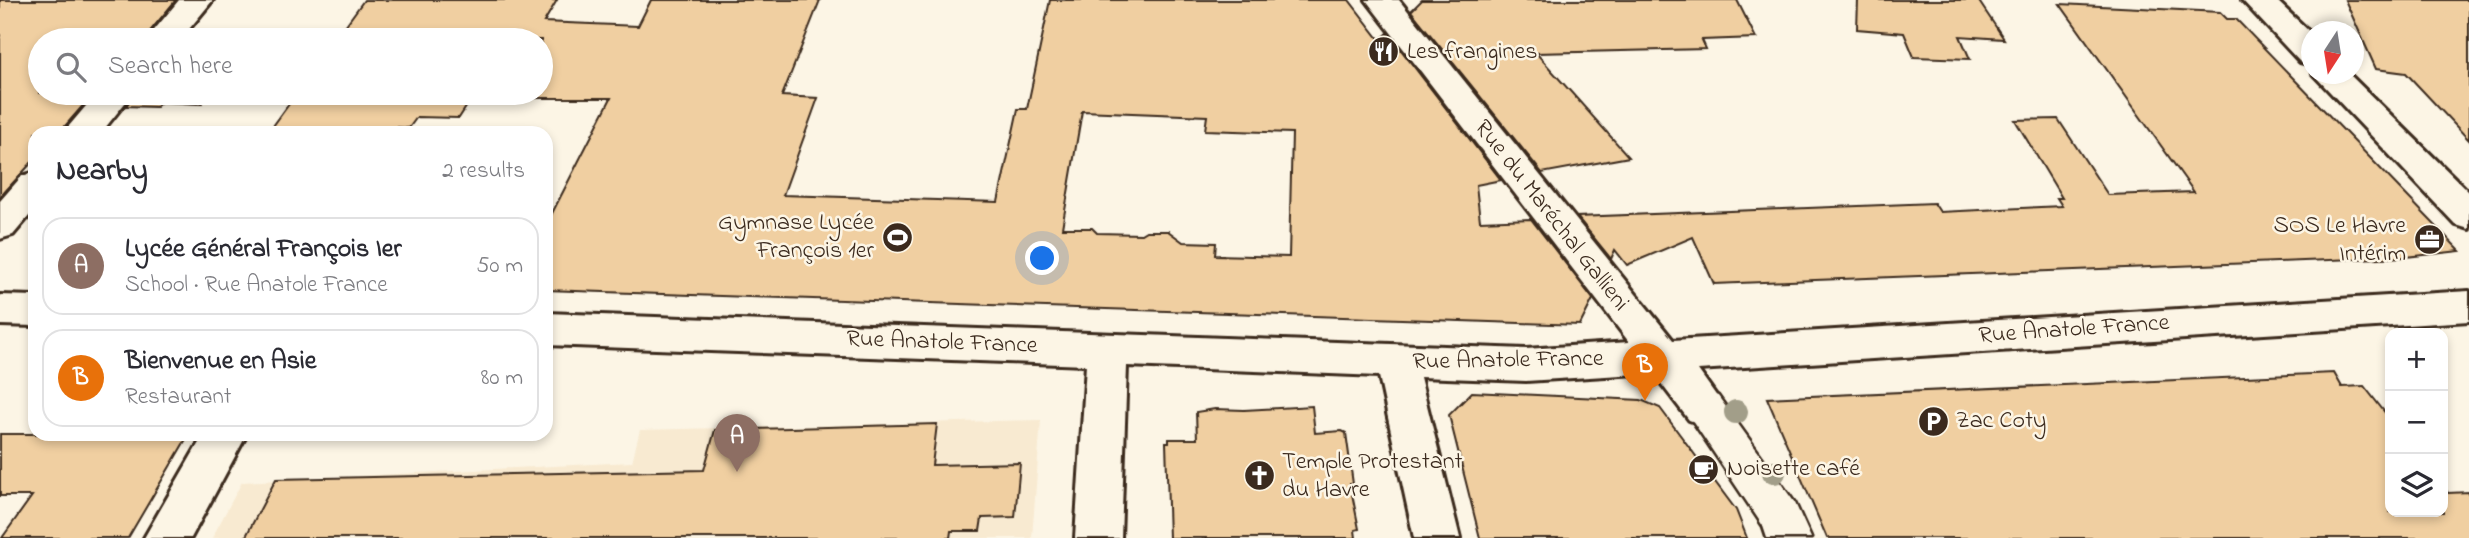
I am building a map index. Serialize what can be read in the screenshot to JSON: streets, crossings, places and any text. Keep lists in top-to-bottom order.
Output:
{
  "streets": {
    "street": ["Rue du Maréchal Gallieni", "Rue Anatole France"]
  },
  "crossings": [
    ["Rue du Maréchal Gallieni", "Rue Anatole France"]
  ],
  "places": {
    "restaurant": ["Les frangines"],
    "sports": ["Gymnase Lycée François 1er"],
    "office": ["SOS Le Havre Intérim"],
    "parking": ["Zac Coty"],
    "cafe": ["Noisette café"],
    "church": ["Temple Protestant du Havre"]
  },
  "north": "bottom",
  "page": {
    "search": "Search here",
    "heading": ["Nearby", "2 results"],
    "list": [
      {
        "mark": "A",
        "name": "Lycée Général François Ier",
        "note": "School · Rue Anatole France",
        "value": "50 m"
      },
      {
        "mark": "B",
        "name": "Bienvenue en Asie",
        "note": "Restaurant",
        "value": "80 m"
      }
    ],
    "map_buttons": ["+", "−"],
    "pins": ["B", "A"]
  }
}
